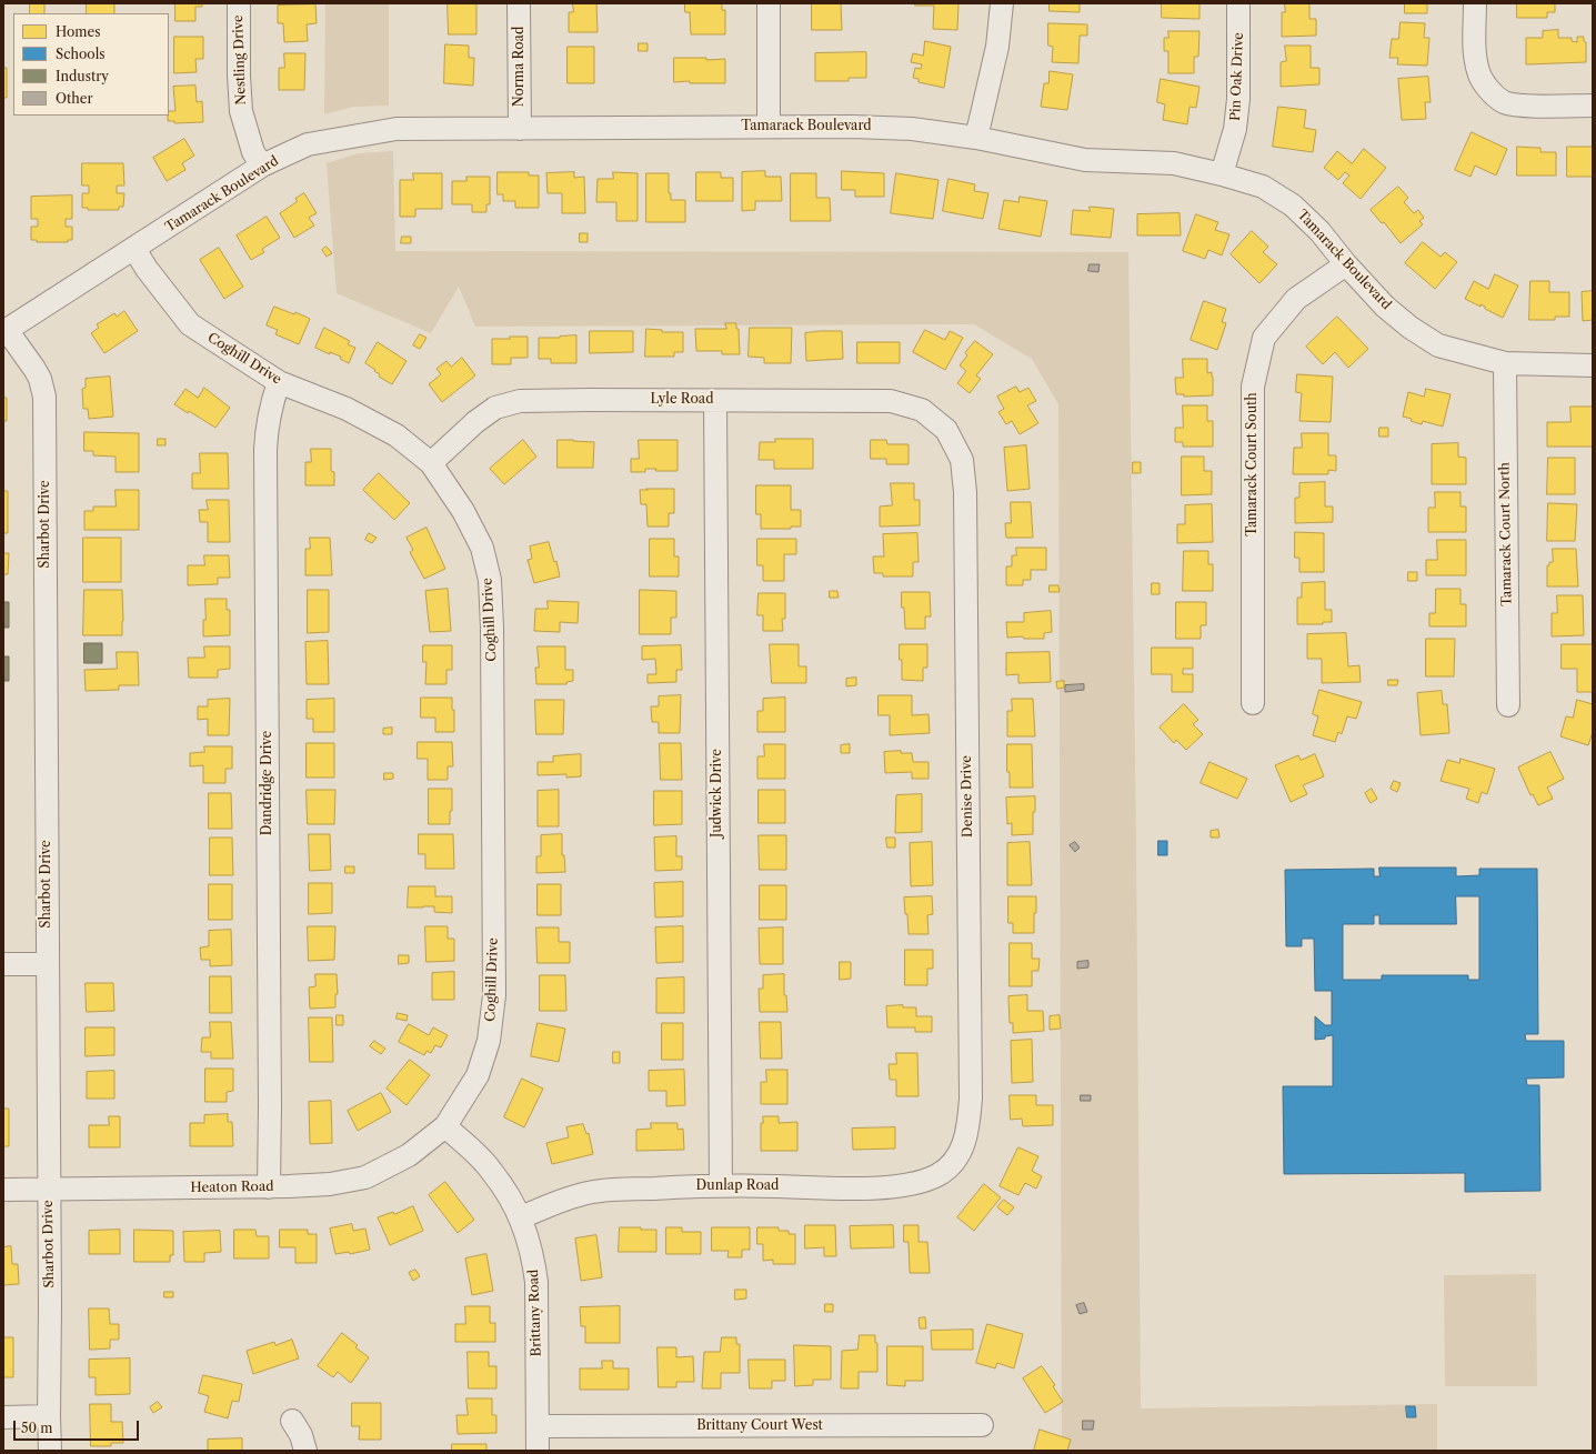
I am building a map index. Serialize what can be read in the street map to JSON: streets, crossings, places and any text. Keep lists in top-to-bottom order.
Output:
{
  "streets": {
    "street": [
      "Nestling Drive",
      "Norma Road",
      "Pin Oak Drive",
      "Tamarack Boulevard",
      "Coghill Drive",
      "Lyle Road",
      "Tamarack Court South",
      "Sharbot Drive",
      "Tamarack Court North",
      "Dandridge Drive",
      "Judwick Drive",
      "Denise Drive",
      "Dunlap Road",
      "Heaton Road",
      "Brittany Road",
      "Brittany Court West"
    ]
  },
  "crossings": [
    ["Nestling Drive", "Tamarack Boulevard"],
    ["Norma Road", "Tamarack Boulevard"],
    ["Pin Oak Drive", "Tamarack Boulevard"],
    ["Tamarack Boulevard", "Coghill Drive"],
    ["Tamarack Boulevard", "Tamarack Court South"],
    ["Tamarack Boulevard", "Sharbot Drive"],
    ["Tamarack Boulevard", "Tamarack Court North"],
    ["Coghill Drive", "Lyle Road"],
    ["Coghill Drive", "Dandridge Drive"],
    ["Coghill Drive", "Heaton Road"],
    ["Coghill Drive", "Brittany Road"],
    ["Lyle Road", "Judwick Drive"],
    ["Lyle Road", "Denise Drive"],
    ["Sharbot Drive", "Heaton Road"],
    ["Dandridge Drive", "Heaton Road"],
    ["Judwick Drive", "Dunlap Road"],
    ["Denise Drive", "Dunlap Road"],
    ["Dunlap Road", "Brittany Road"],
    ["Heaton Road", "Brittany Road"],
    ["Brittany Road", "Brittany Court West"]
  ],
  "legend": [
    "Homes",
    "Schools",
    "Industry",
    "Other"
  ],
  "scale_bar": "50 m"
}
